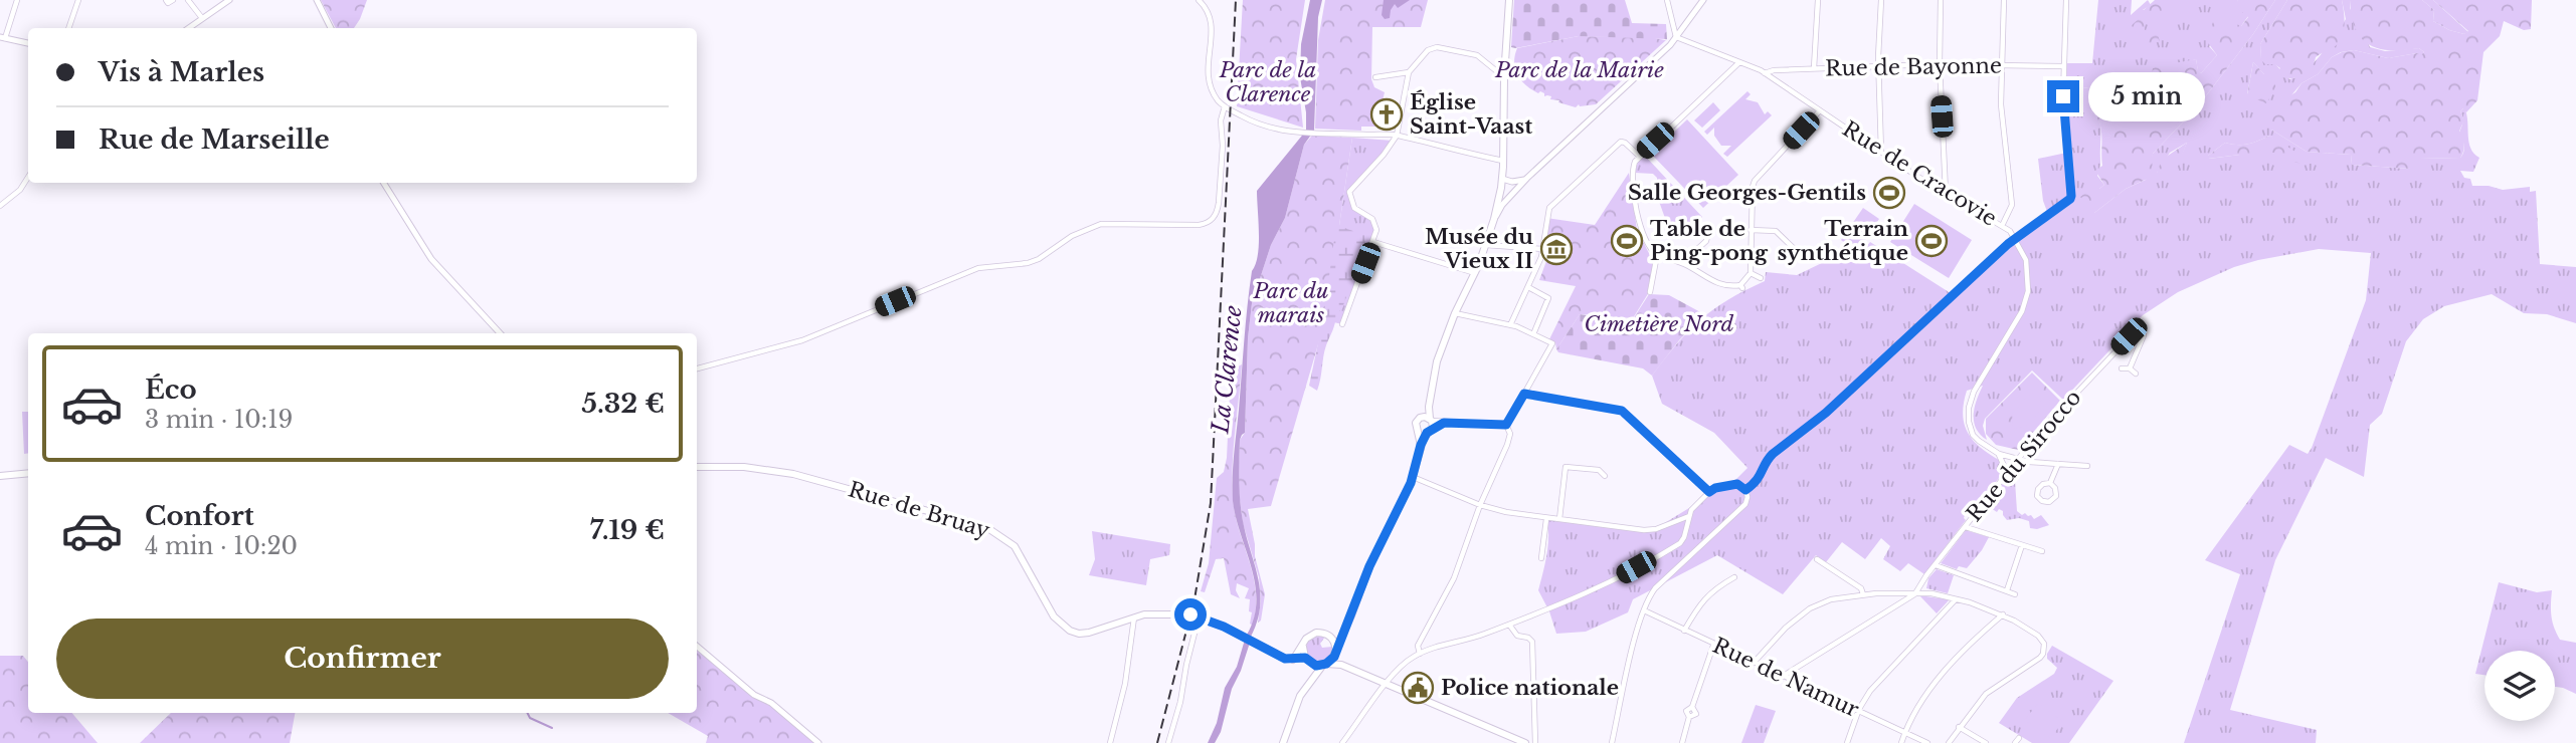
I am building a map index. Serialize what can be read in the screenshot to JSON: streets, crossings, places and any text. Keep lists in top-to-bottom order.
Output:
{
  "streets": {
    "main road": ["Rue de Bruay"],
    "street": [
      "Rue de Bayonne",
      "Rue de Cracovie",
      "Rue du Sirocco",
      "Rue de Namur"
    ]
  },
  "crossings": [
    ["Rue de Bayonne", "Rue de Cracovie"],
    ["Rue de Cracovie", "Rue du Sirocco"]
  ],
  "water": ["La Clarence"],
  "parks": [
    "Parc de la Clarence",
    "Parc de la Mairie",
    "Parc du marais",
    "Cimetière Nord"
  ],
  "places": {
    "church": ["Église Saint-Vaast"],
    "sports": ["Salle Georges-Gentils", "Table de Ping-pong", "Terrain synthétique"],
    "museum": ["Musée du Vieux II"],
    "public building": ["Police nationale"]
  },
  "page": {
    "banner": ["Vis à Marles", "Rue de Marseille"],
    "bubble": "5 min",
    "list": [
      {
        "name": "Éco",
        "note": "3 min · 10:19",
        "value": "5.32 €"
      },
      {
        "name": "Confort",
        "note": "4 min · 10:20",
        "value": "7.19 €"
      }
    ],
    "buttons": "Confirmer"
  }
}
